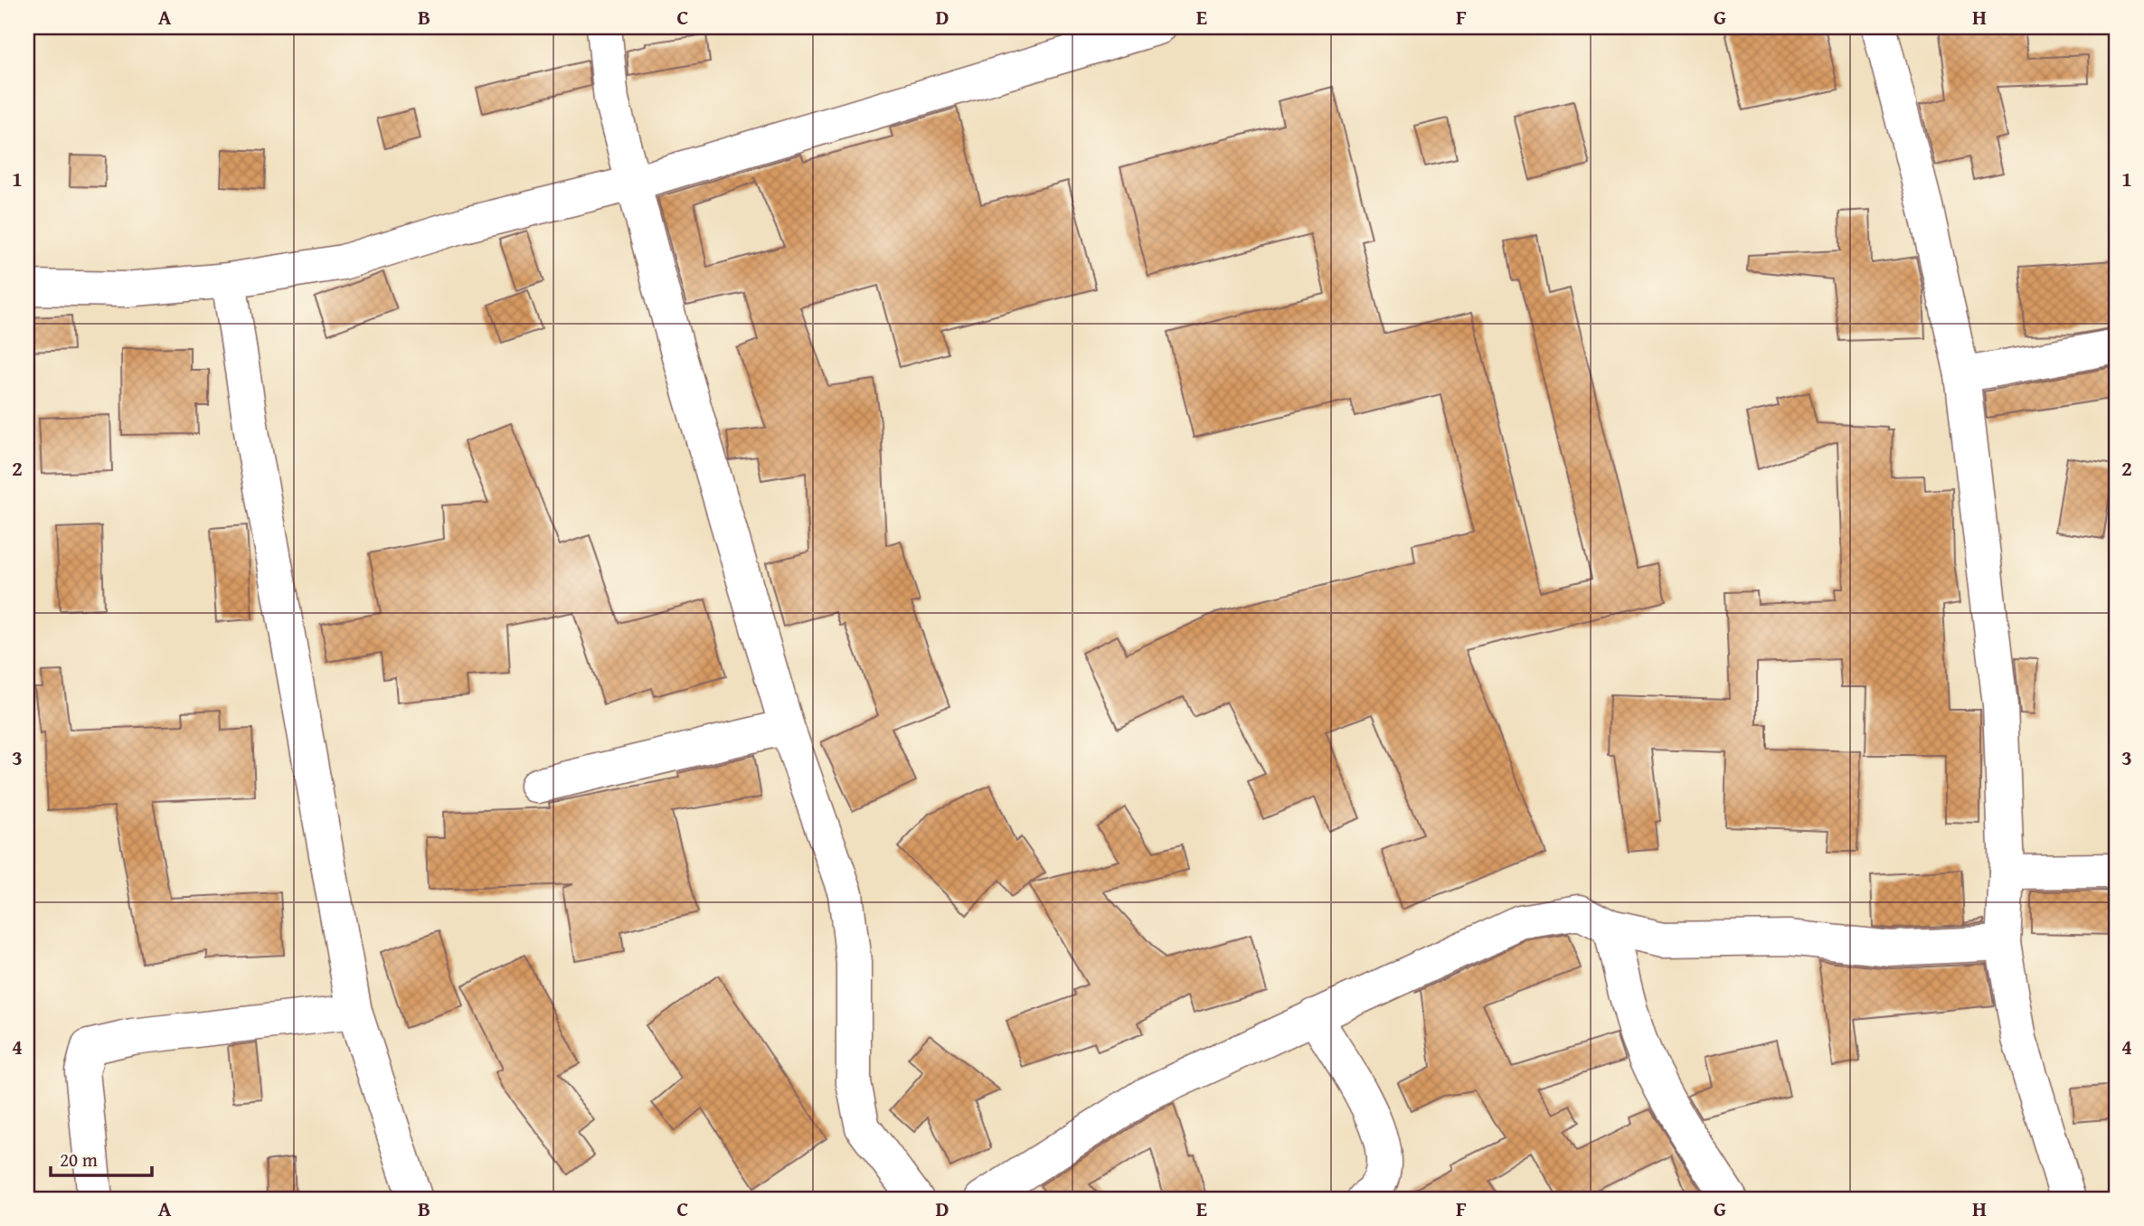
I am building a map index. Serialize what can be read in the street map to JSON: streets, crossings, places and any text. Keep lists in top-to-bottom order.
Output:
{
  "scale_bar": "20 m",
  "grid": {
    "columns": [
      "A",
      "B",
      "C",
      "D",
      "E",
      "F",
      "G",
      "H"
    ],
    "rows": [
      "1",
      "2",
      "3",
      "4"
    ]
  }
}
